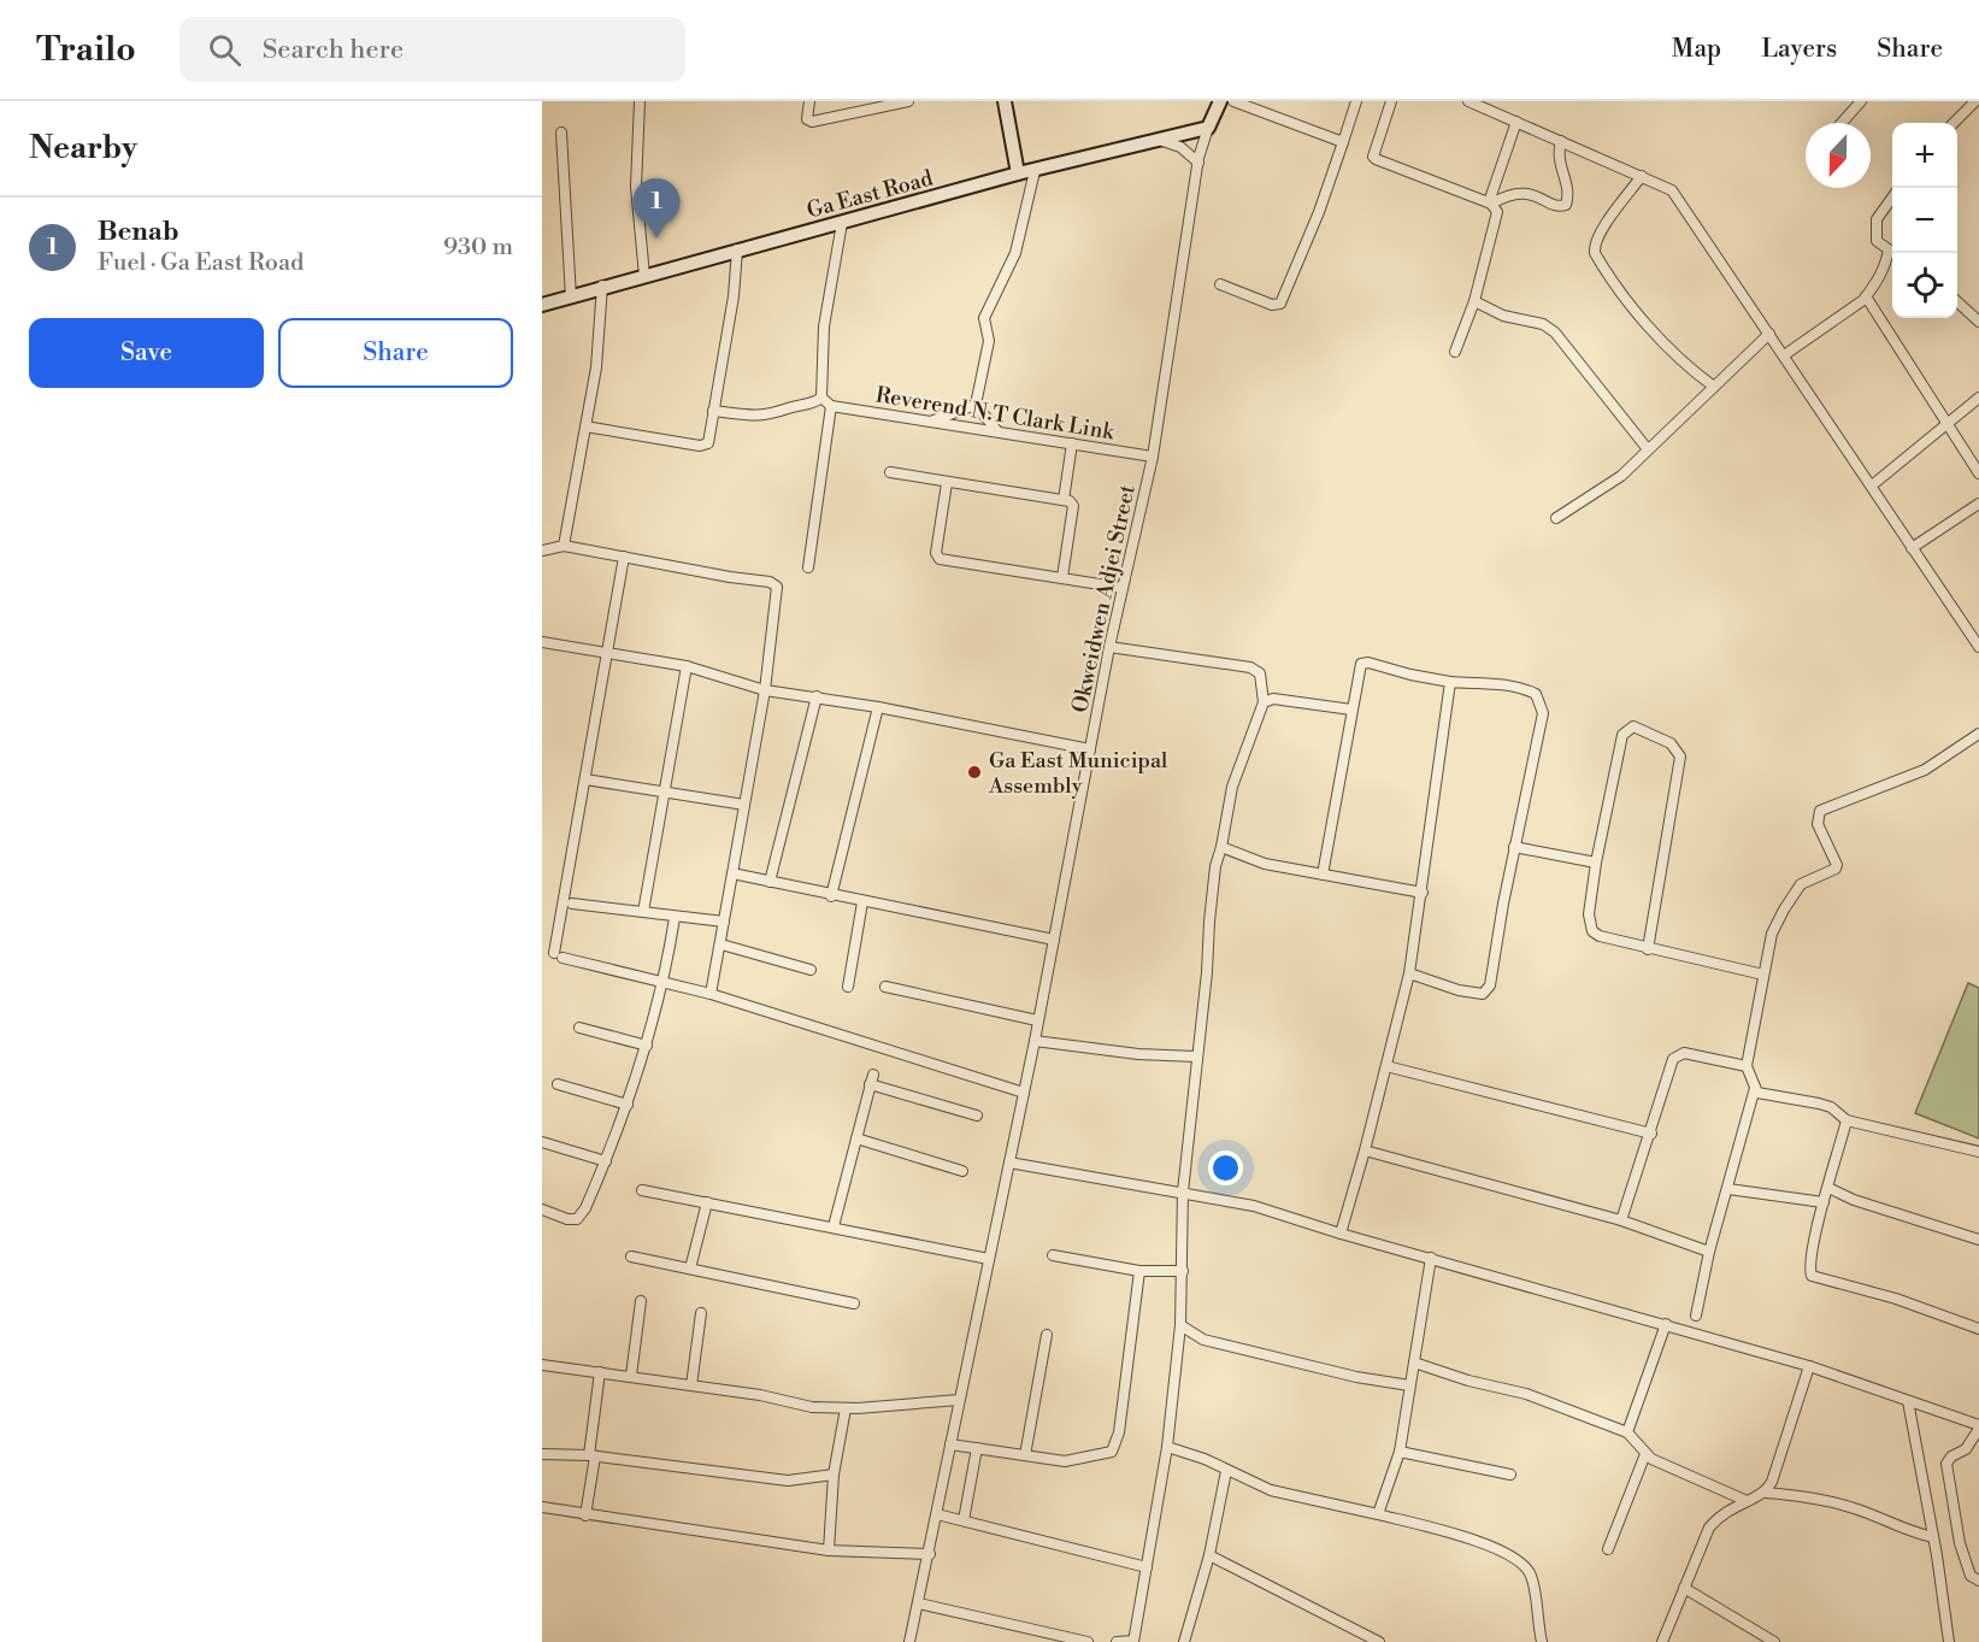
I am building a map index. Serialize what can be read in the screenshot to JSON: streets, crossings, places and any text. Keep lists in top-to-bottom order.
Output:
{
  "streets": {
    "street": ["Ga East Road", "Reverend N.T Clark Link", "Okweidwen Adjei Street"]
  },
  "crossings": [
    ["Ga East Road", "Okweidwen Adjei Street"],
    ["Reverend N.T Clark Link", "Okweidwen Adjei Street"]
  ],
  "places": ["Ga East Municipal Assembly"],
  "north": "bottom",
  "page": {
    "header": "Trailo",
    "search": "Search here",
    "nav": ["Map", "Layers", "Share"],
    "heading": "Nearby",
    "map_buttons": ["+", "−"],
    "pins": "1",
    "list": [
      {
        "mark": "1",
        "name": "Benab",
        "note": "Fuel · Ga East Road",
        "value": "930 m"
      }
    ],
    "buttons": ["Save", "Share"]
  }
}
